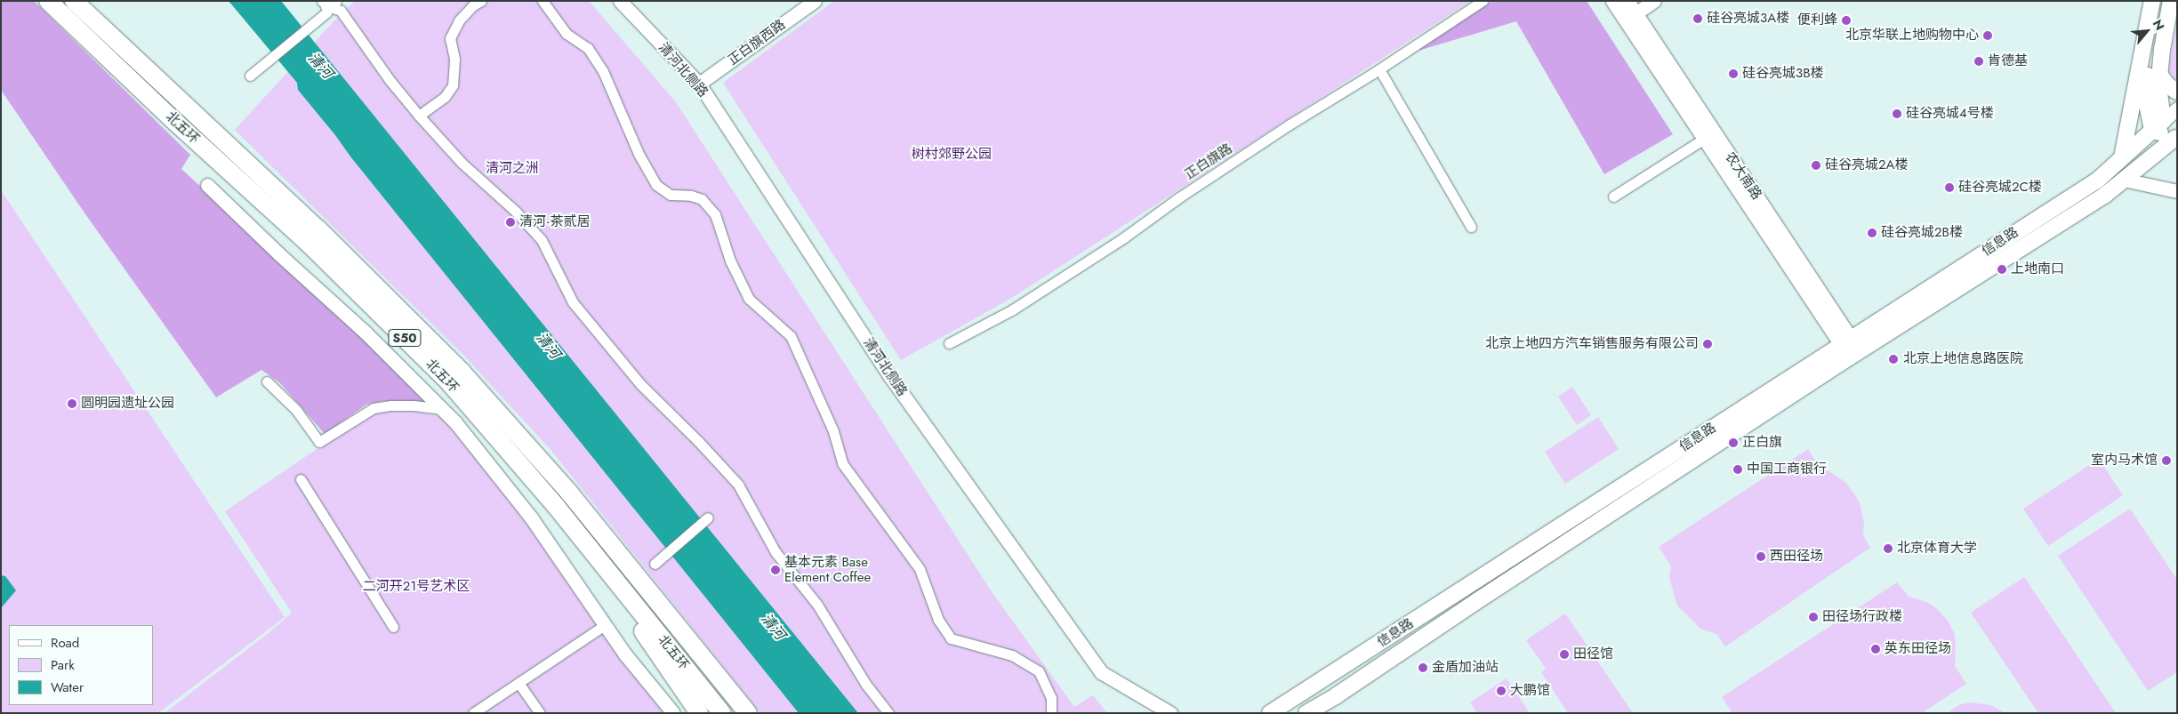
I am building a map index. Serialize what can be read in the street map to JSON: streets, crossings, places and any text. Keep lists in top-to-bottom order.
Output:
{
  "streets": {
    "highway": ["北五环", "S50"],
    "main road": ["信息路"],
    "street": [
      "正白旗西路",
      "清河北侧路",
      "正白旗路",
      "农大南路"
    ]
  },
  "crossings": [
    ["正白旗西路", "清河北侧路"],
    ["农大南路", "信息路"]
  ],
  "water": ["清河"],
  "parks": ["树村郊野公园", "清河之洲", "二河开21号艺术区"],
  "places": [
    "硅谷亮城3A楼",
    "便利蜂",
    "北京华联上地购物中心",
    "肯德基",
    "硅谷亮城3B楼",
    "硅谷亮城4号楼",
    "硅谷亮城2A楼",
    "硅谷亮城2C楼",
    "清河·茶贰居",
    "硅谷亮城2B楼",
    "上地南口",
    "北京上地四方汽车销售服务有限公司",
    "北京上地信息路医院",
    "圆明园遗址公园",
    "正白旗",
    "室内马术馆",
    "中国工商银行",
    "北京体育大学",
    "西田径场",
    "基本元素 Base Element Coffee",
    "田径场行政楼",
    "英东田径场",
    "田径馆",
    "金盾加油站",
    "大鹏馆"
  ],
  "legend": ["Road", "Park", "Water"],
  "north": "top right"
}
